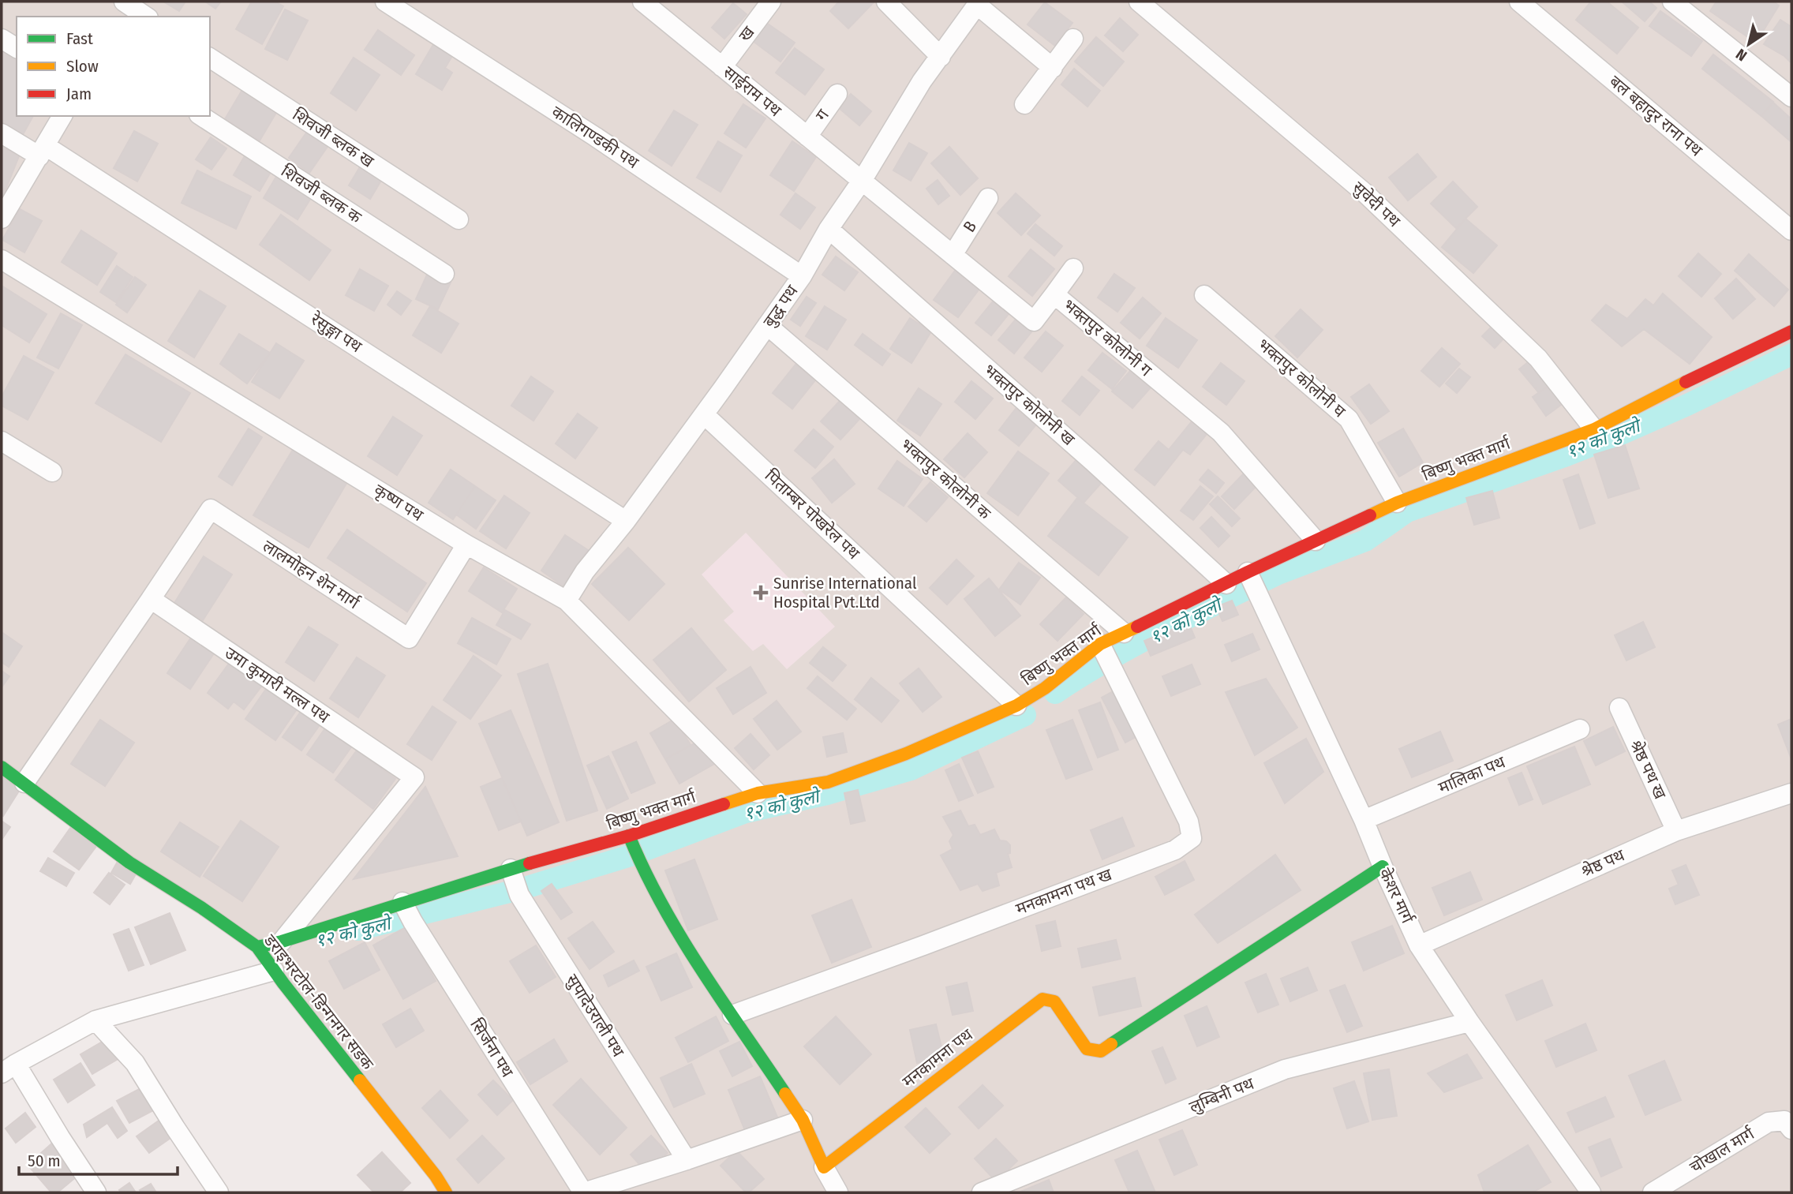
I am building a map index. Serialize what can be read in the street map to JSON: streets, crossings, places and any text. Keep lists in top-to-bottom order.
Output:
{
  "streets": {
    "street": [
      "ख",
      "साईराम पथ",
      "ग",
      "बल बहादुर राना पथ",
      "कालिगण्डकी पथ",
      "शिवजी ब्लक ख",
      "शिवजी ब्लक क",
      "सुवेदी पथ",
      "B",
      "बुद्ध पथ",
      "रेसुङ्गा पथ",
      "भक्तपुर कोलोनी ग",
      "भक्तपुर कोलोनी घ",
      "भक्तपुर कोलोनी ख",
      "बिष्णु भक्त मार्ग",
      "भक्तपुर कोलोनी क",
      "कृष्ण पथ",
      "पिताम्बर पोखरेल पथ",
      "लालमोहन शेन मार्ग",
      "उमा कुमारी मल्ल पथ",
      "श्रेष्ठ पथ ख",
      "मालिका पथ",
      "श्रेष्ठ पथ",
      "मनकामना पथ ख",
      "केशर मार्ग",
      "डराइभरटोल-डिन्गनगर सडक",
      "सुपादेउराली पथ",
      "सिर्जना पथ",
      "मनकामना पथ",
      "लुम्बिनी पथ",
      "चोखाल मार्ग"
    ]
  },
  "crossings": [
    ["ख", "साईराम पथ"],
    ["साईराम पथ", "ग"],
    ["साईराम पथ", "बुद्ध पथ"],
    ["साईराम पथ", "भक्तपुर कोलोनी ग"],
    ["कालिगण्डकी पथ", "बुद्ध पथ"],
    ["सुवेदी पथ", "बिष्णु भक्त मार्ग"],
    ["B", "भक्तपुर कोलोनी ग"],
    ["बुद्ध पथ", "रेसुङ्गा पथ"],
    ["बुद्ध पथ", "भक्तपुर कोलोनी ग"],
    ["बुद्ध पथ", "भक्तपुर कोलोनी ख"],
    ["बुद्ध पथ", "भक्तपुर कोलोनी क"],
    ["बुद्ध पथ", "कृष्ण पथ"],
    ["बुद्ध पथ", "पिताम्बर पोखरेल पथ"],
    ["भक्तपुर कोलोनी ग", "बिष्णु भक्त मार्ग"],
    ["भक्तपुर कोलोनी घ", "बिष्णु भक्त मार्ग"],
    ["भक्तपुर कोलोनी ख", "बिष्णु भक्त मार्ग"],
    ["बिष्णु भक्त मार्ग", "भक्तपुर कोलोनी क"],
    ["बिष्णु भक्त मार्ग", "कृष्ण पथ"],
    ["बिष्णु भक्त मार्ग", "पिताम्बर पोखरेल पथ"],
    ["बिष्णु भक्त मार्ग", "उमा कुमारी मल्ल पथ"],
    ["बिष्णु भक्त मार्ग", "मनकामना पथ ख"],
    ["बिष्णु भक्त मार्ग", "केशर मार्ग"],
    ["बिष्णु भक्त मार्ग", "डराइभरटोल-डिन्गनगर सडक"],
    ["बिष्णु भक्त मार्ग", "सुपादेउराली पथ"],
    ["बिष्णु भक्त मार्ग", "सिर्जना पथ"],
    ["कृष्ण पथ", "लालमोहन शेन मार्ग"],
    ["लालमोहन शेन मार्ग", "उमा कुमारी मल्ल पथ"],
    ["श्रेष्ठ पथ ख", "श्रेष्ठ पथ"],
    ["मालिका पथ", "केशर मार्ग"],
    ["श्रेष्ठ पथ", "केशर मार्ग"],
    ["केशर मार्ग", "मनकामना पथ"],
    ["केशर मार्ग", "लुम्बिनी पथ"]
  ],
  "water": ["१२ को कुलो"],
  "places": {
    "health": ["Sunrise International Hospital Pvt.Ltd"]
  },
  "legend": ["Fast", "Slow", "Jam"],
  "scale_bar": "50 m",
  "north": "bottom left"
}
